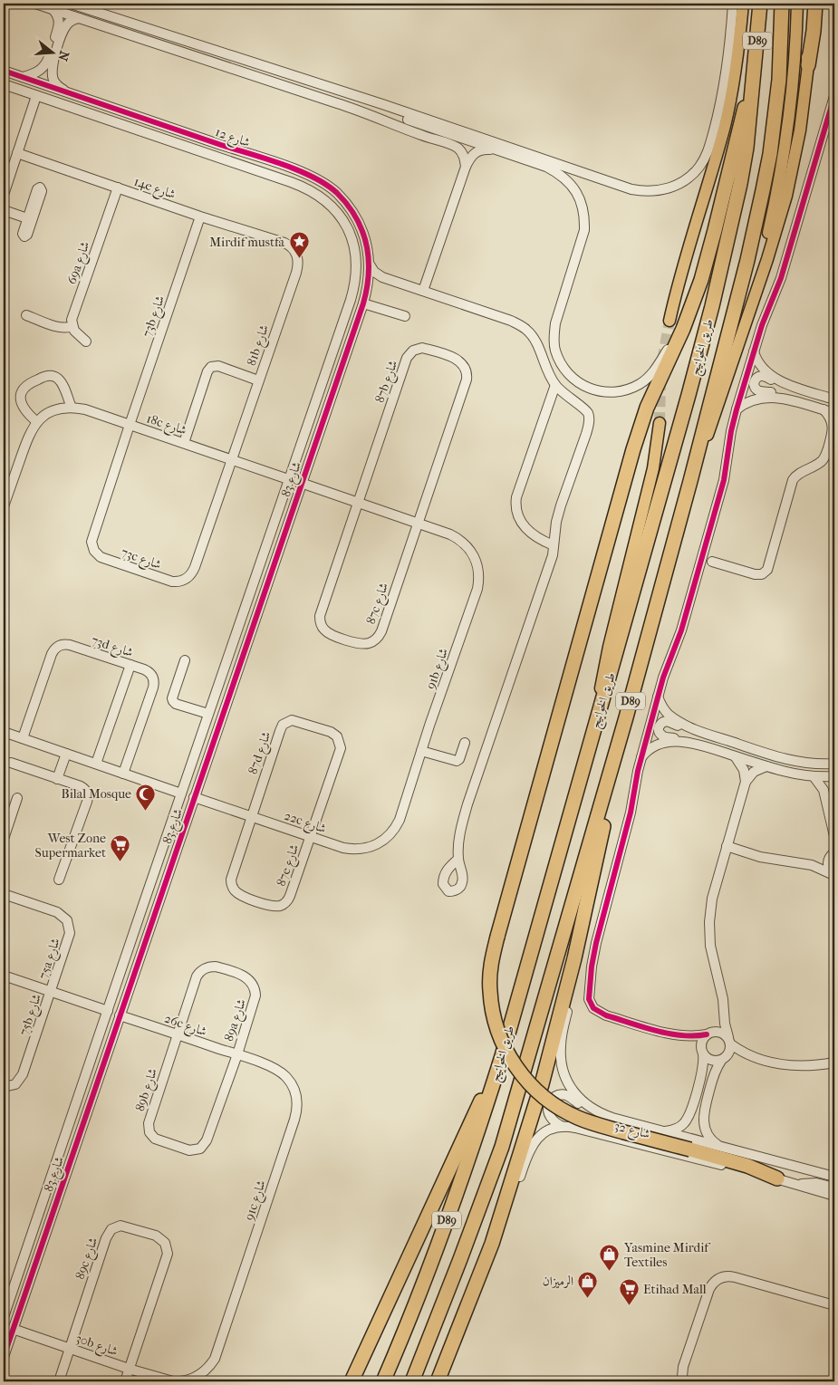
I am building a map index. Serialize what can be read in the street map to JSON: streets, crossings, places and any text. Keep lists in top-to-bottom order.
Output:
{
  "streets": {
    "highway": ["D89", "طريق الخوانيج"],
    "street": [
      "شارع 12",
      "14e شارع",
      "69a شارع",
      "73b شارع",
      "81b شارع",
      "87b شارع",
      "18c شارع",
      "شارع 83",
      "73c شارع",
      "87c شارع",
      "73d شارع",
      "91b شارع",
      "87d شارع",
      "22c شارع",
      "87e شارع",
      "75a شارع",
      "75b شارع",
      "89a شارع",
      "26c شارع",
      "89b شارع",
      "شارع 32",
      "91c شارع",
      "89c شارع",
      "30b شارع"
    ]
  },
  "crossings": [
    ["شارع 12", "شارع 83"],
    ["14e شارع", "69a شارع"],
    ["14e شارع", "73b شارع"],
    ["14e شارع", "81b شارع"],
    ["73b شارع", "18c شارع"],
    ["73b شارع", "73c شارع"],
    ["81b شارع", "18c شارع"],
    ["81b شارع", "73c شارع"],
    ["87b شارع", "87c شارع"],
    ["87b شارع", "91b شارع"],
    ["18c شارع", "شارع 83"],
    ["18c شارع", "73c شارع"],
    ["شارع 83", "22c شارع"],
    ["شارع 83", "26c شارع"],
    ["شارع 83", "30b شارع"],
    ["87c شارع", "91b شارع"],
    ["91b شارع", "22c شارع"],
    ["87d شارع", "22c شارع"],
    ["87d شارع", "87e شارع"],
    ["22c شارع", "87e شارع"],
    ["75a شارع", "75b شارع"],
    ["89a شارع", "26c شارع"],
    ["89a شارع", "89b شارع"],
    ["26c شارع", "89b شارع"],
    ["26c شارع", "91c شارع"],
    ["89c شارع", "30b شارع"]
  ],
  "places": {
    "place": ["Mirdif mustfa"],
    "mosque": ["Bilal Mosque"],
    "supermarket": ["West Zone Supermarket", "Etihad Mall"],
    "shop": ["Yasmine Mirdif Textiles", "الرميزان"]
  },
  "north": "right"
}
